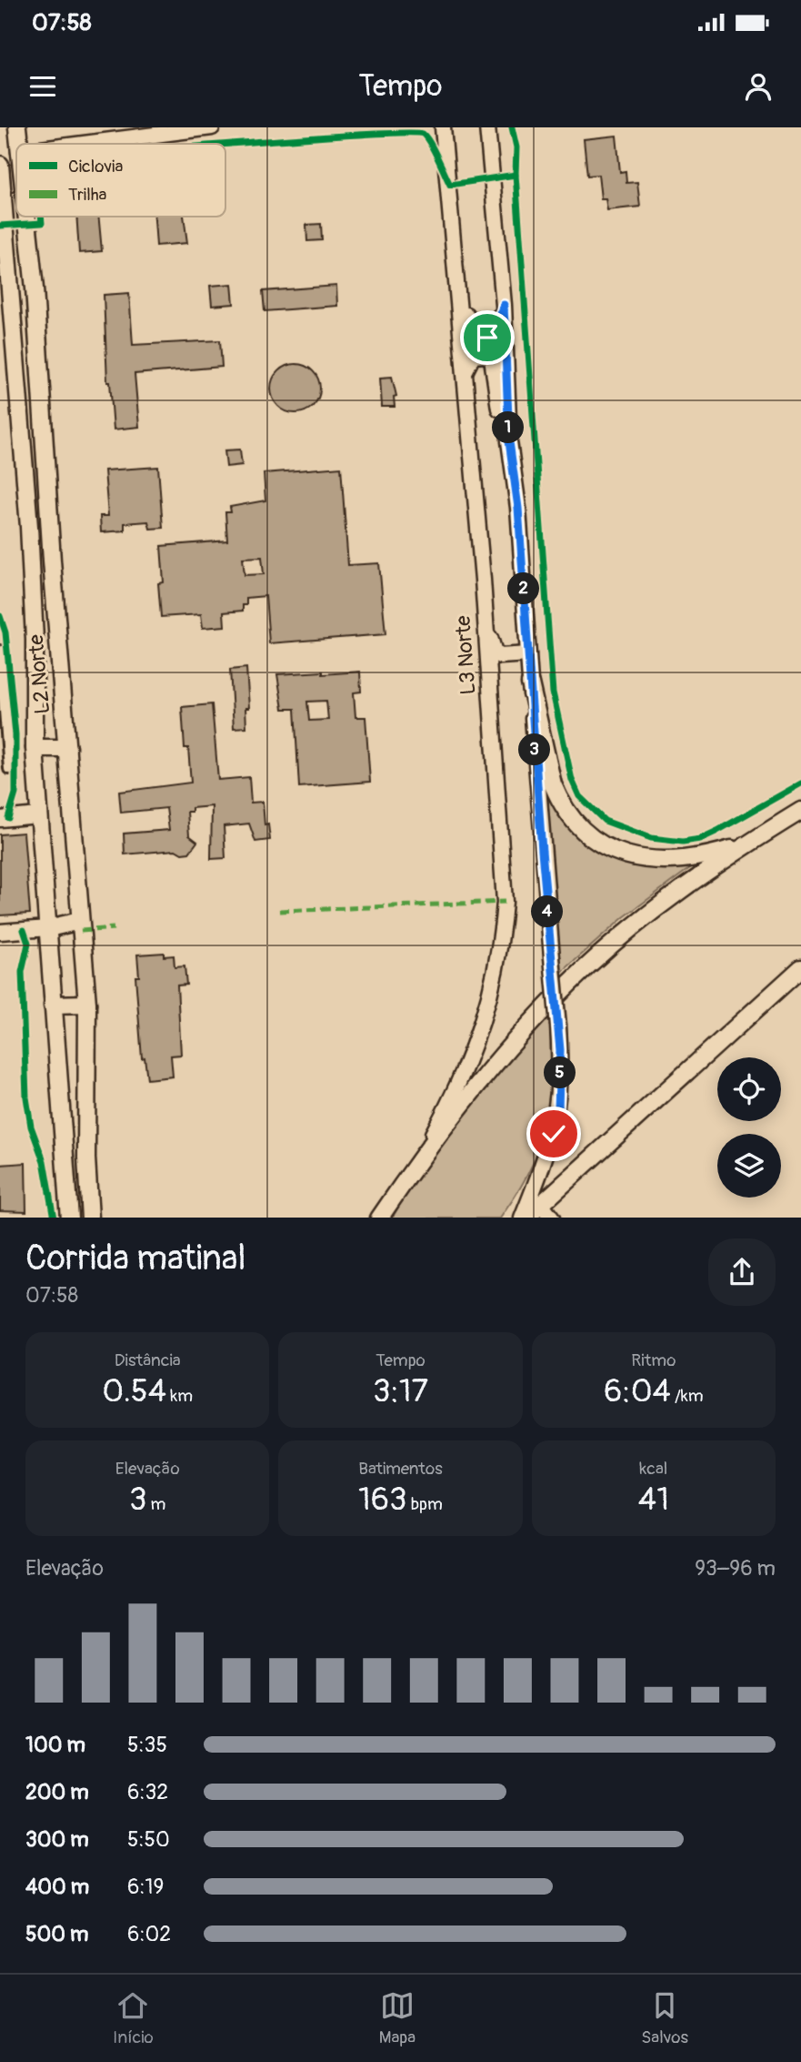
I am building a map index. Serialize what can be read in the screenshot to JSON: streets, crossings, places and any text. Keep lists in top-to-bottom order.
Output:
{
  "streets": {
    "main road": ["L3 Norte", "L2 Norte"]
  },
  "legend": ["Ciclovia", "Trilha"],
  "page": {
    "status": "07:58",
    "header": "Tempo",
    "pins": [
      "1",
      "2",
      "3",
      "4",
      "5"
    ],
    "heading": ["Corrida matinal", "07:58"],
    "stats": [
      ["Distância", "0.54 km"],
      ["Tempo", "3:17"],
      ["Ritmo", "6:04 /km"],
      ["Elevação", "3 m"],
      ["Batimentos", "163 bpm"],
      ["kcal", "41"]
    ],
    "chart": ["Elevação", "93–96 m"],
    "list": [
      {
        "name": "100 m",
        "note": "5:35"
      },
      {
        "name": "200 m",
        "note": "6:32"
      },
      {
        "name": "300 m",
        "note": "5:50"
      },
      {
        "name": "400 m",
        "note": "6:19"
      },
      {
        "name": "500 m",
        "note": "6:02"
      }
    ],
    "tabs": ["Início", "Mapa", "Salvos"]
  }
}
